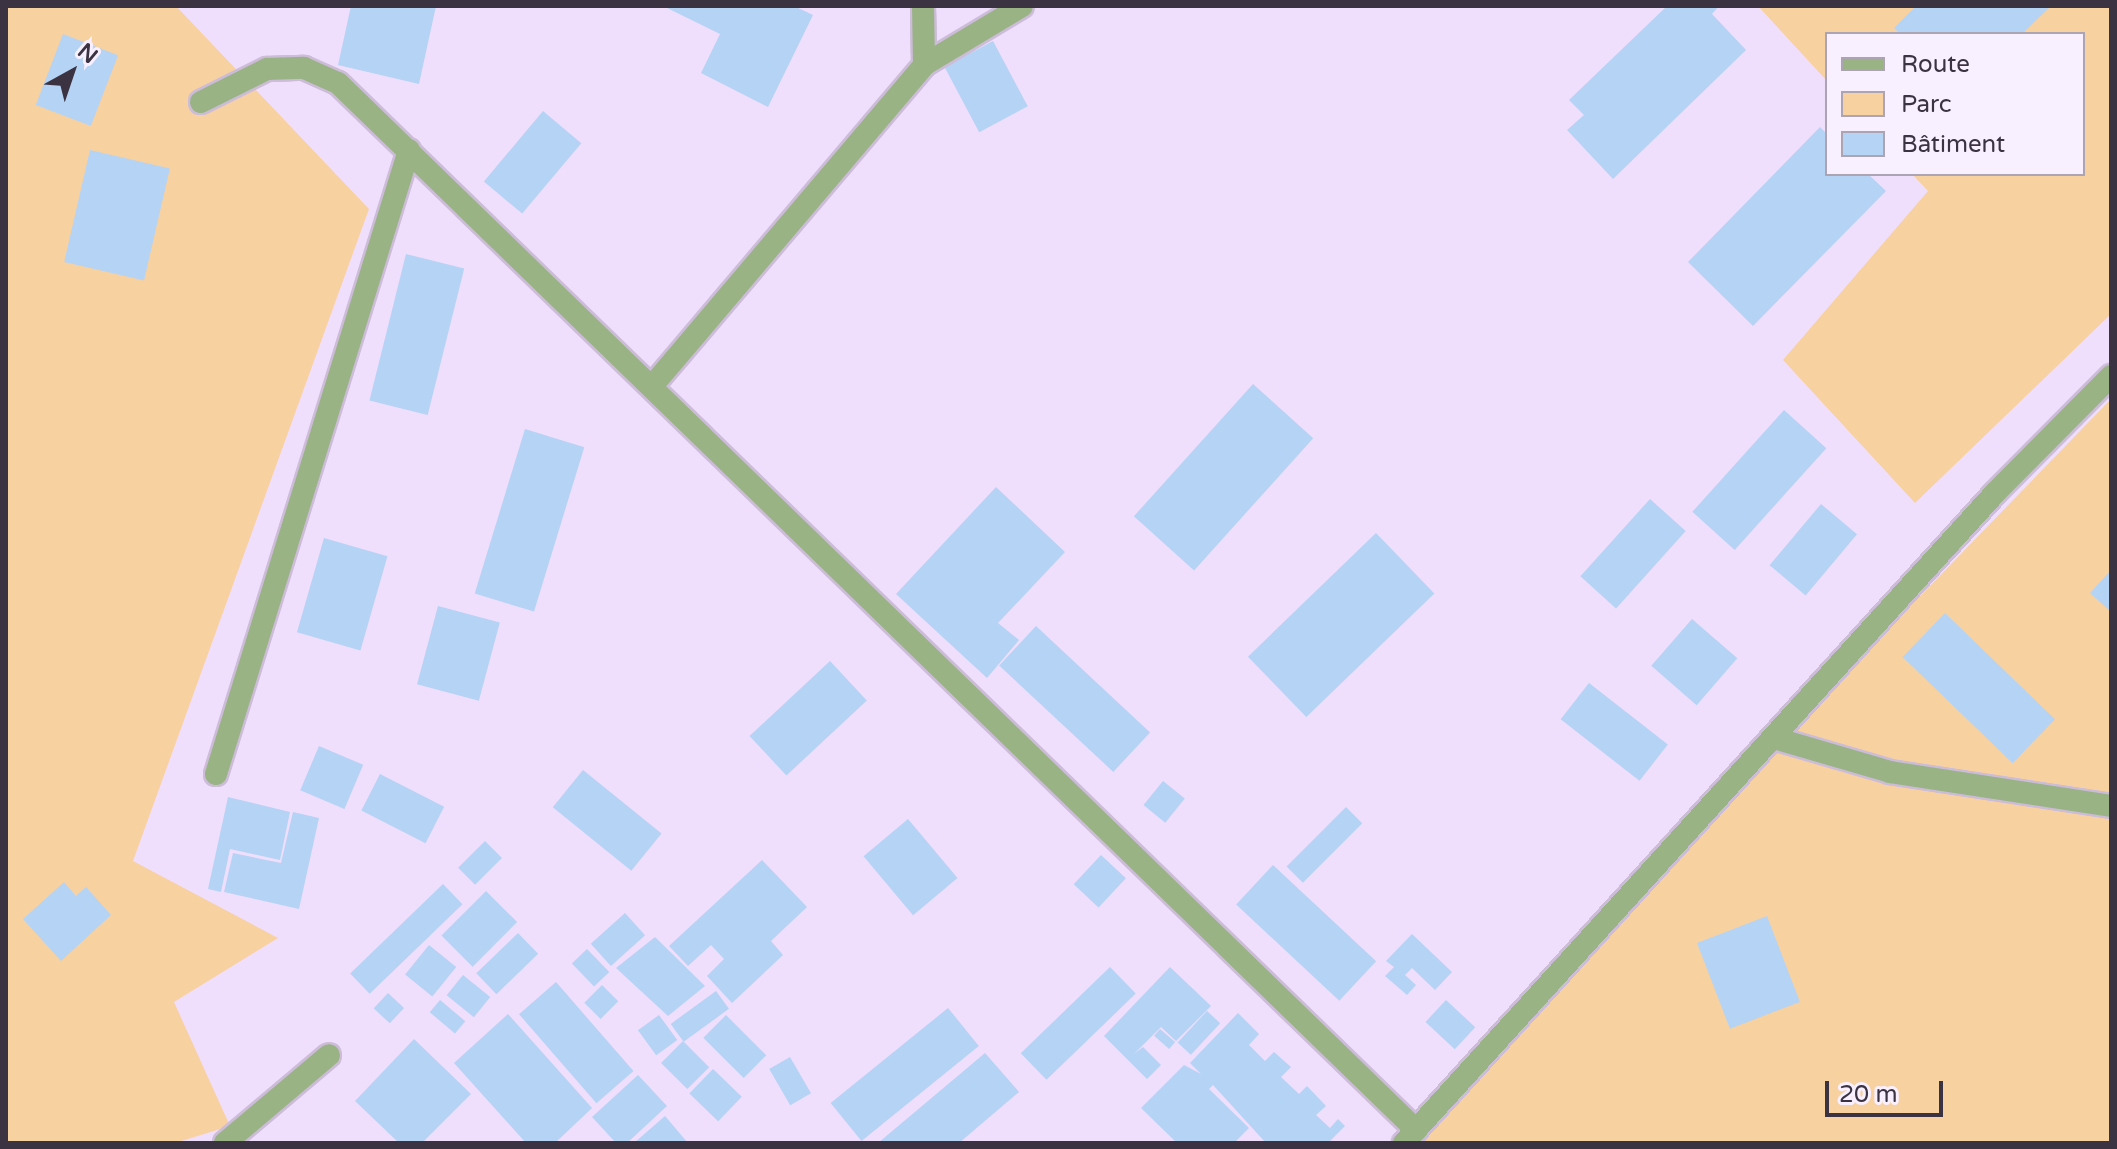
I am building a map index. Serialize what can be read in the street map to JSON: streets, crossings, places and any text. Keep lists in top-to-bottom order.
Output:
{
  "legend": ["Route", "Parc", "Bâtiment"],
  "scale_bar": "20 m",
  "north": "top right"
}
